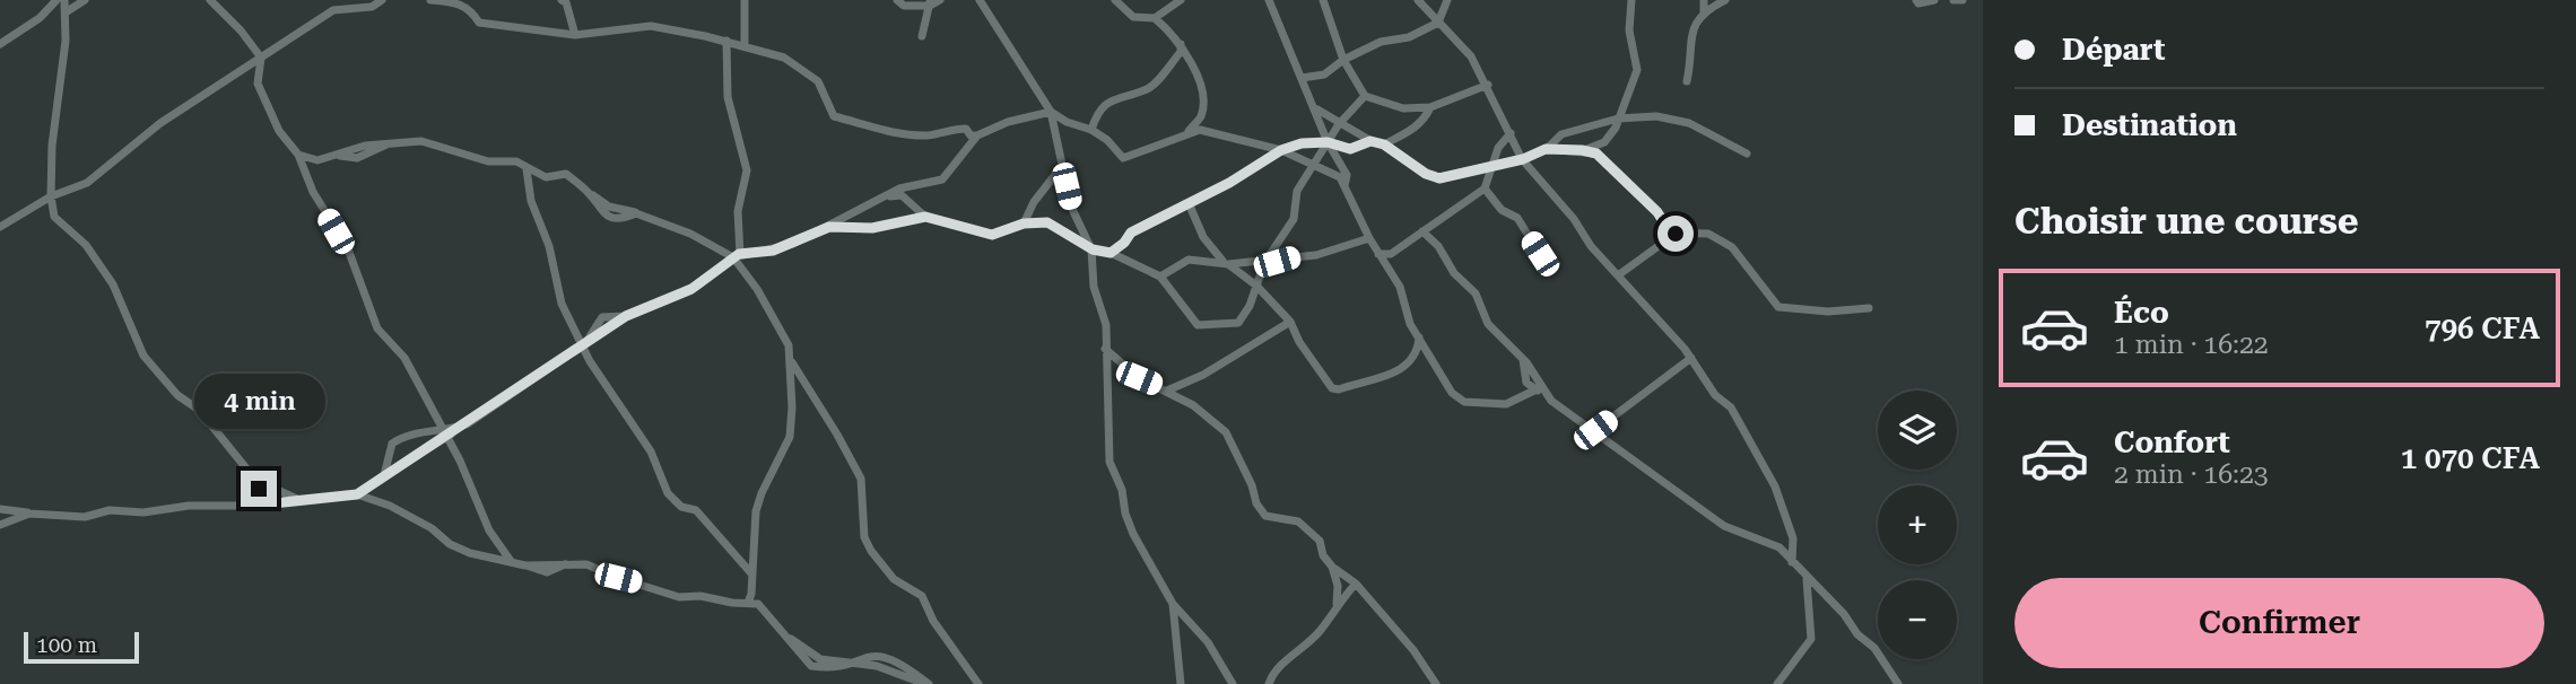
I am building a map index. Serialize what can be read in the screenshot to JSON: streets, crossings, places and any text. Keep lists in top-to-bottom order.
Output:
{
  "scale_bar": "100 m",
  "page": {
    "banner": ["Départ", "Destination"],
    "heading": "Choisir une course",
    "list": [
      {
        "name": "Éco",
        "note": "1 min · 16:22",
        "value": "796 CFA"
      },
      {
        "name": "Confort",
        "note": "2 min · 16:23",
        "value": "1 070 CFA"
      }
    ],
    "bubble": "4 min",
    "map_buttons": ["+", "−"],
    "buttons": "Confirmer",
    "scale": "100 m"
  }
}
